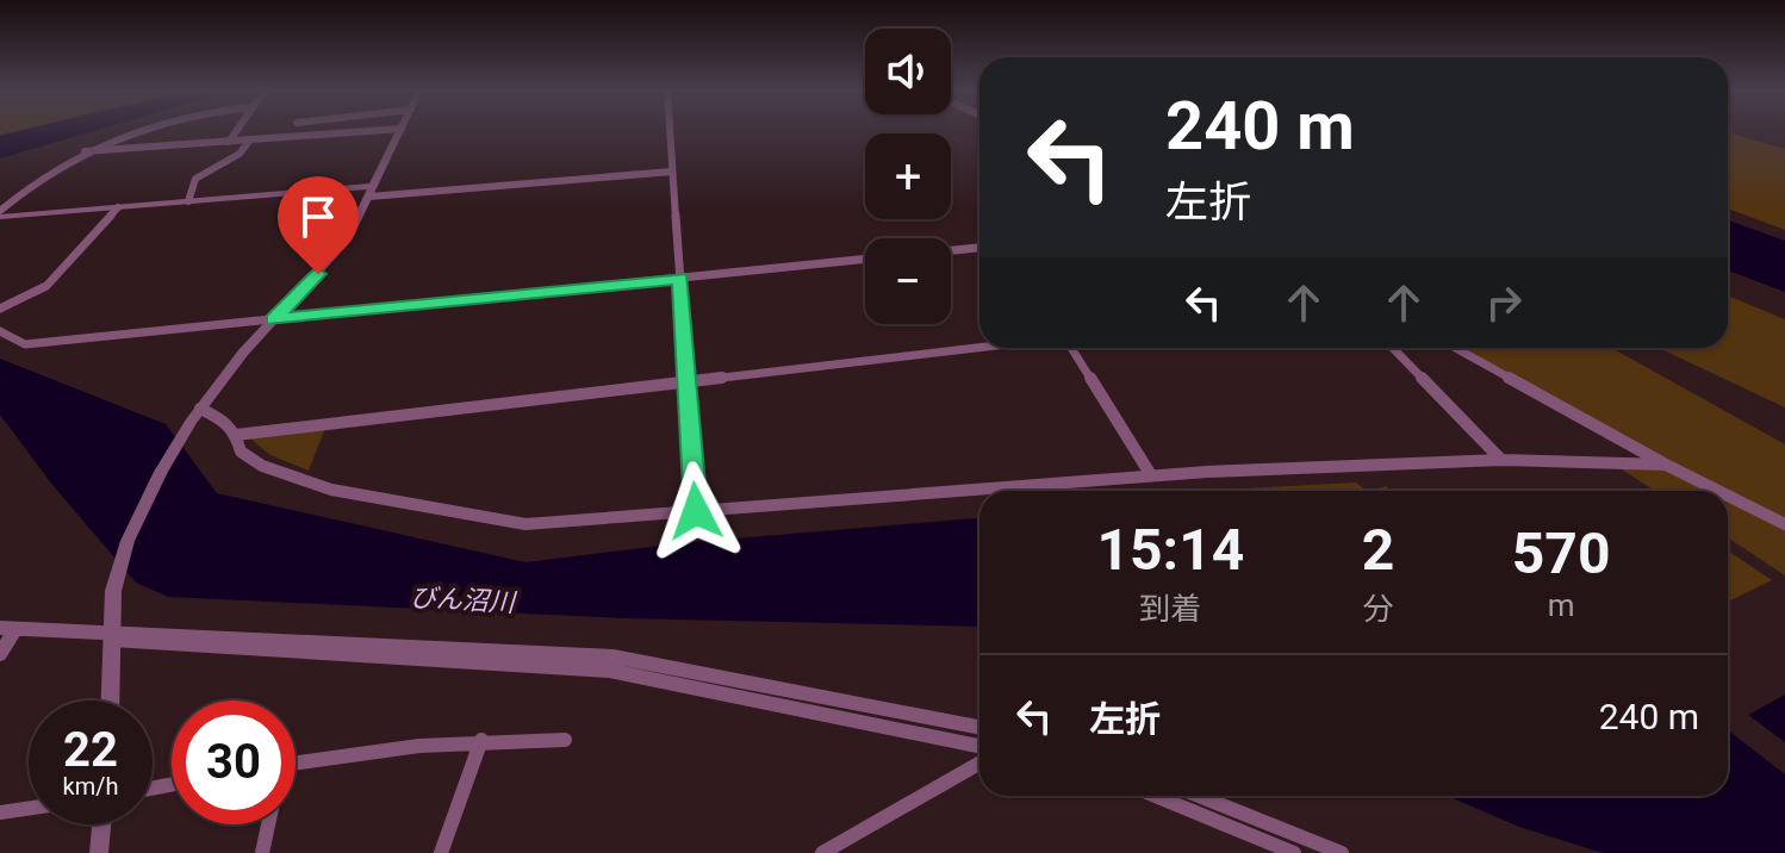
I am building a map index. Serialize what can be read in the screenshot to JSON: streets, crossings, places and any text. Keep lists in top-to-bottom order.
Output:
{
  "water": ["びん沼川"],
  "page": {
    "map_buttons": ["+", "−"],
    "turn": ["240 m", "左折"],
    "eta": [
      "15:14",
      "到着",
      "2",
      "分",
      "570",
      "m"
    ],
    "list": [
      {
        "name": "左折",
        "value": "240 m"
      }
    ],
    "speed": "22 km/h",
    "limit": "30"
  }
}
